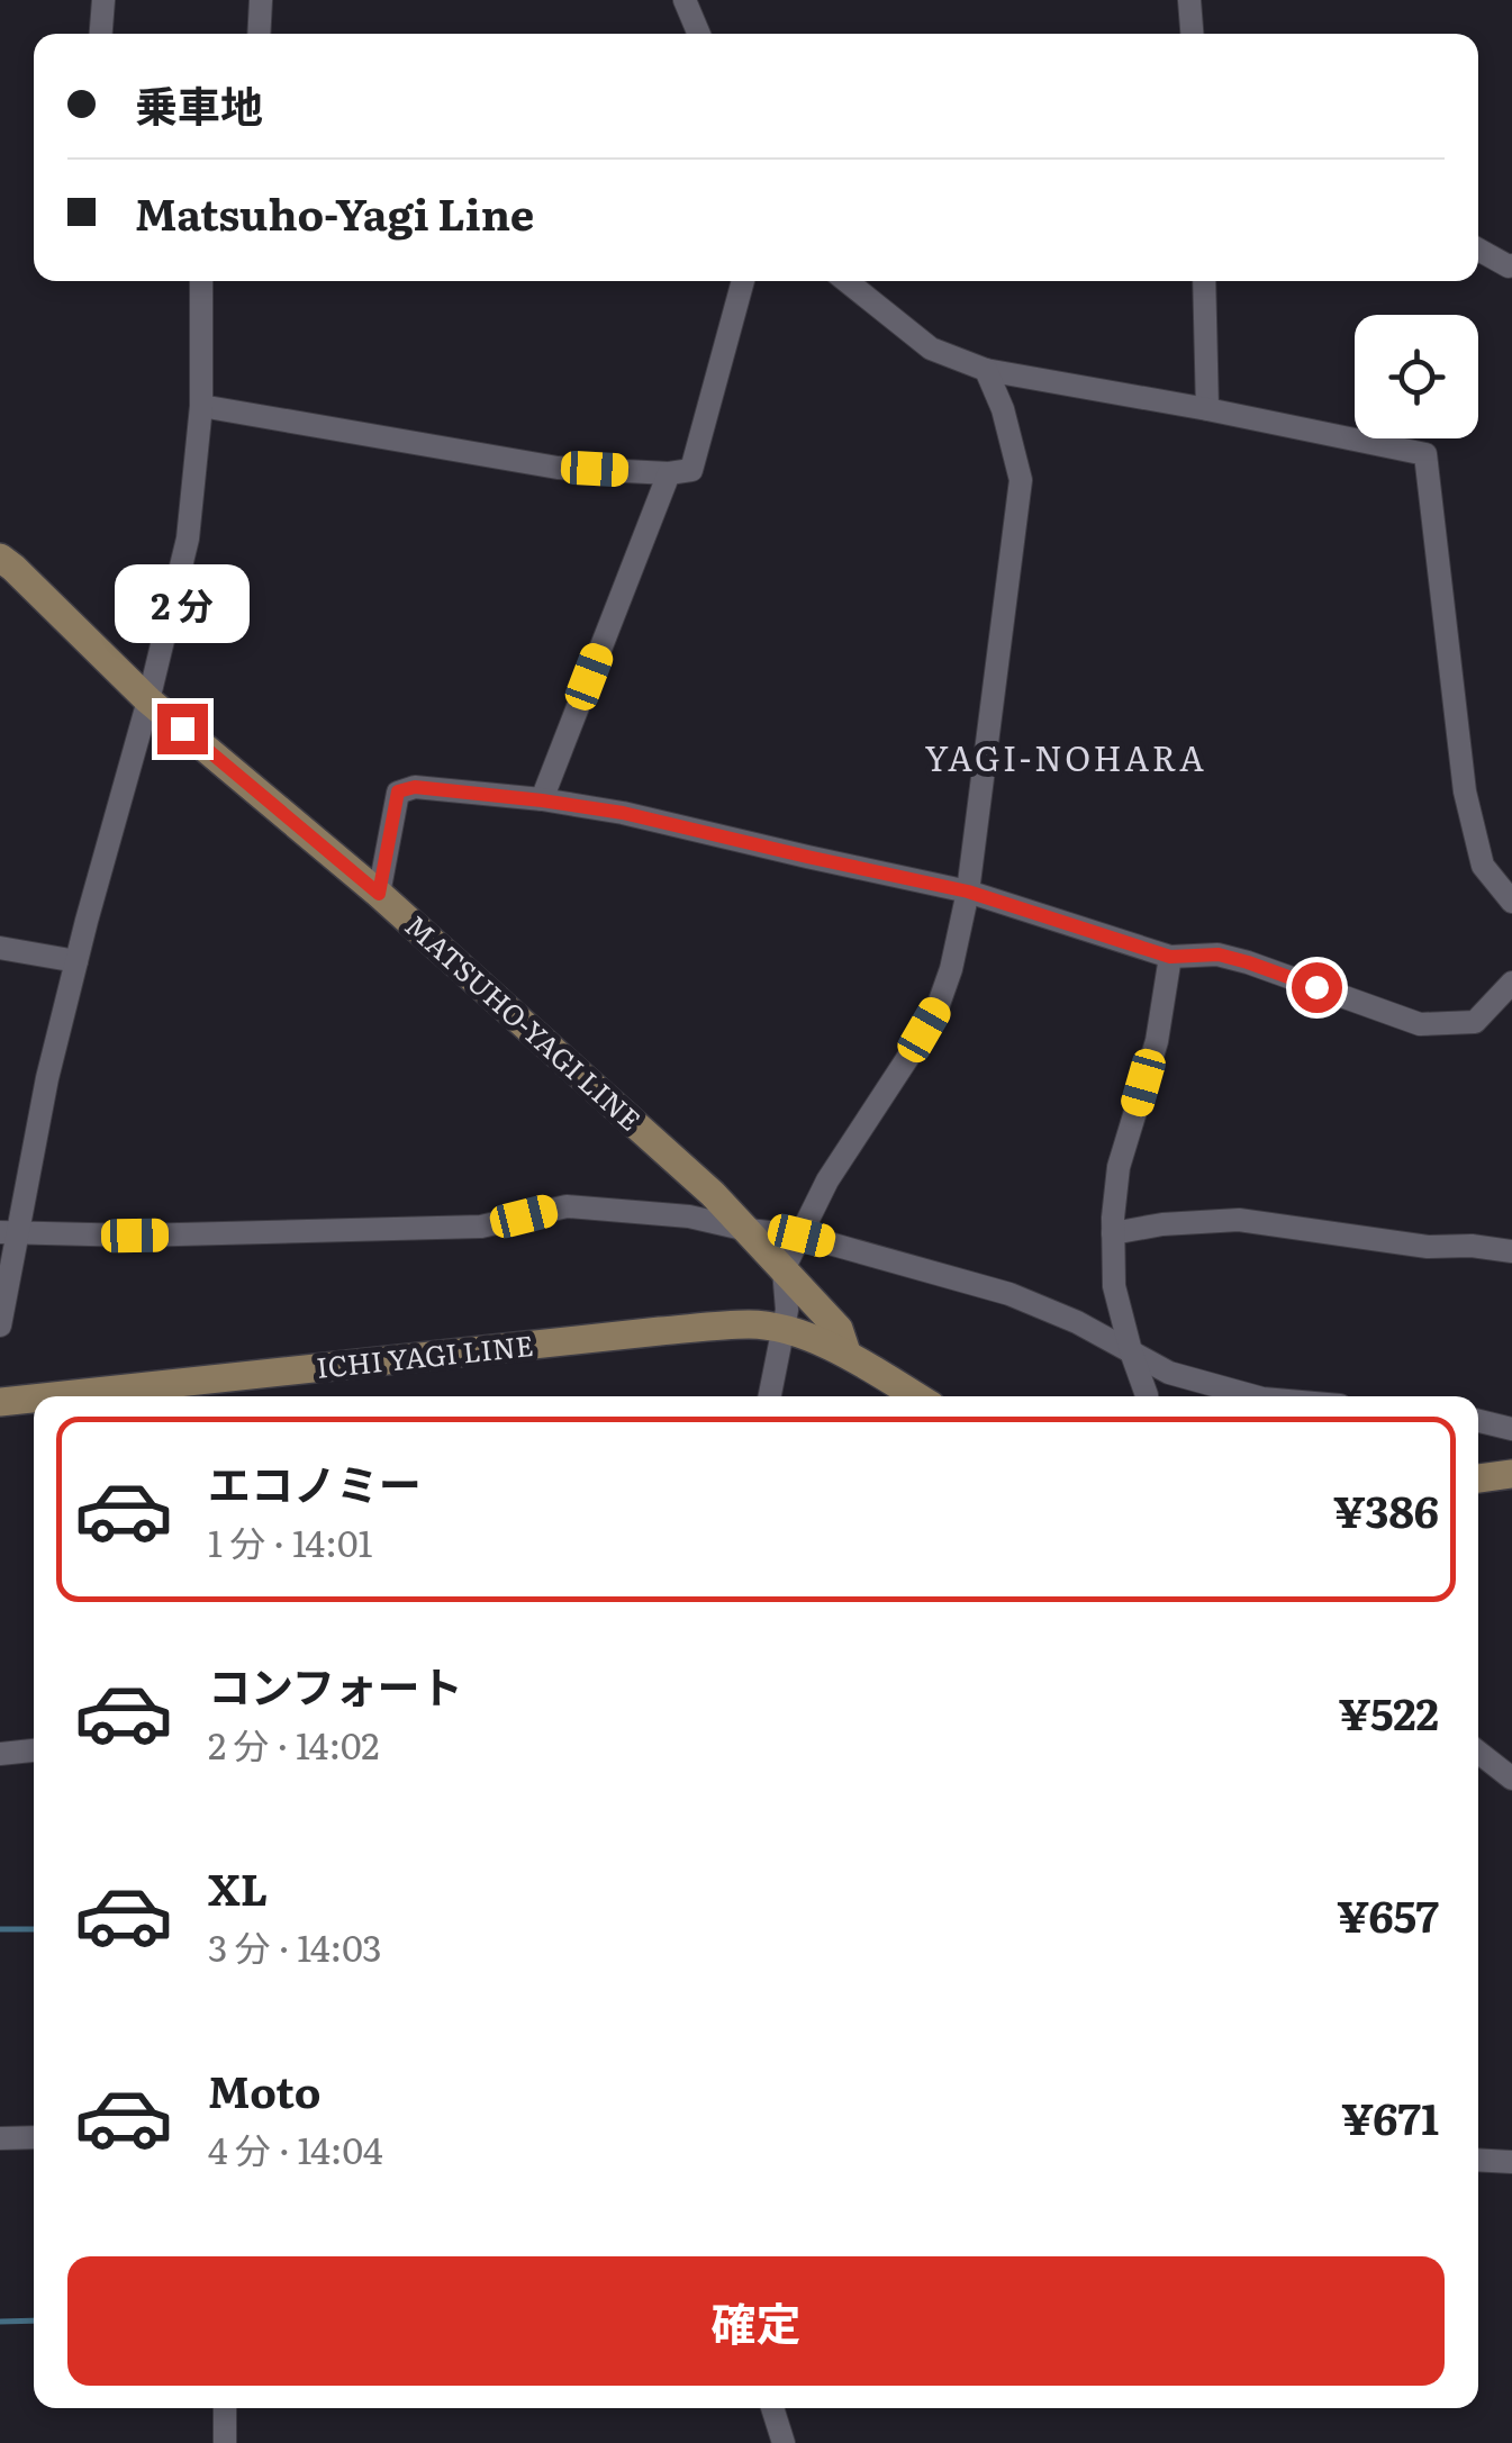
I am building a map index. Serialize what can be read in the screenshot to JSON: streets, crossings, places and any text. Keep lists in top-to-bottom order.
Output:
{
  "streets": {
    "main road": ["MATSUHO-YAGI LINE", "ICHI YAGI LINE"]
  },
  "crossings": [
    ["MATSUHO-YAGI LINE", "ICHI YAGI LINE"]
  ],
  "districts": ["YAGI-NOHARA"],
  "page": {
    "banner": ["乗車地", "Matsuho-Yagi Line"],
    "bubble": "2 分",
    "list": [
      {
        "name": "エコノミー",
        "note": "1 分 · 14:01",
        "value": "¥386"
      },
      {
        "name": "コンフォート",
        "note": "2 分 · 14:02",
        "value": "¥522"
      },
      {
        "name": "XL",
        "note": "3 分 · 14:03",
        "value": "¥657"
      },
      {
        "name": "Moto",
        "note": "4 分 · 14:04",
        "value": "¥671"
      }
    ],
    "buttons": "確定"
  }
}
